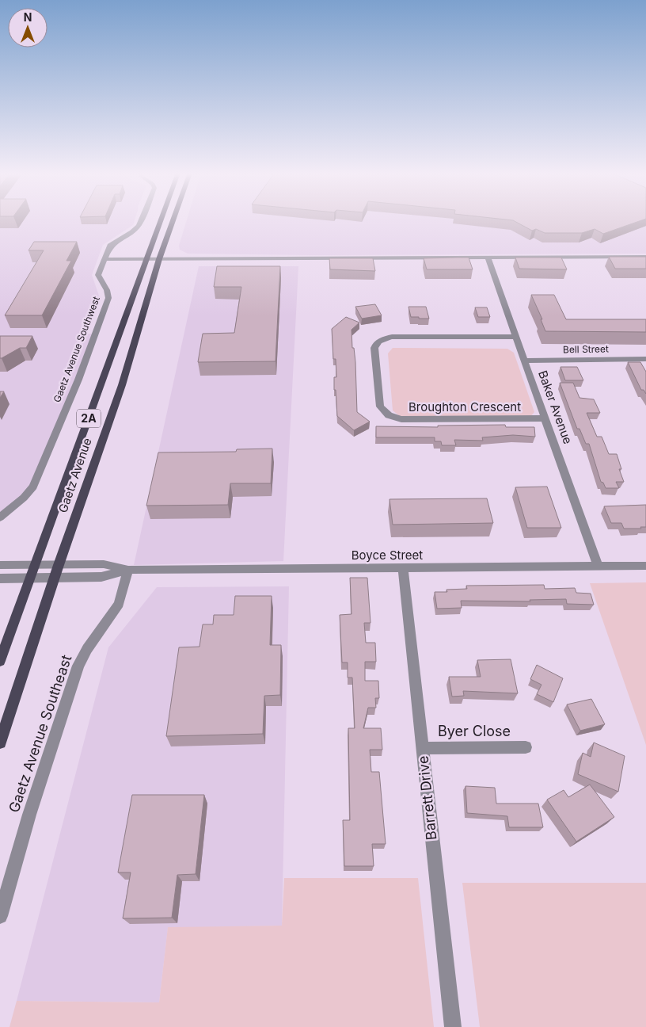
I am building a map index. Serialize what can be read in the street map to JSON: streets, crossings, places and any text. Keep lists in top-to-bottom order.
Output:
{
  "streets": {
    "main road": ["2A", "Gaetz Avenue"],
    "street": [
      "Gaetz Avenue Southwest",
      "Bell Street",
      "Broughton Crescent",
      "Baker Avenue",
      "Boyce Street",
      "Byer Close",
      "Gaetz Avenue Southeast",
      "Barrett Drive"
    ]
  },
  "crossings": [
    ["Bell Street", "Baker Avenue"],
    ["Broughton Crescent", "Baker Avenue"],
    ["Baker Avenue", "Boyce Street"],
    ["Gaetz Avenue", "Boyce Street"],
    ["Boyce Street", "Gaetz Avenue Southeast"],
    ["Boyce Street", "Barrett Drive"],
    ["Byer Close", "Barrett Drive"]
  ],
  "north": "top"
}
